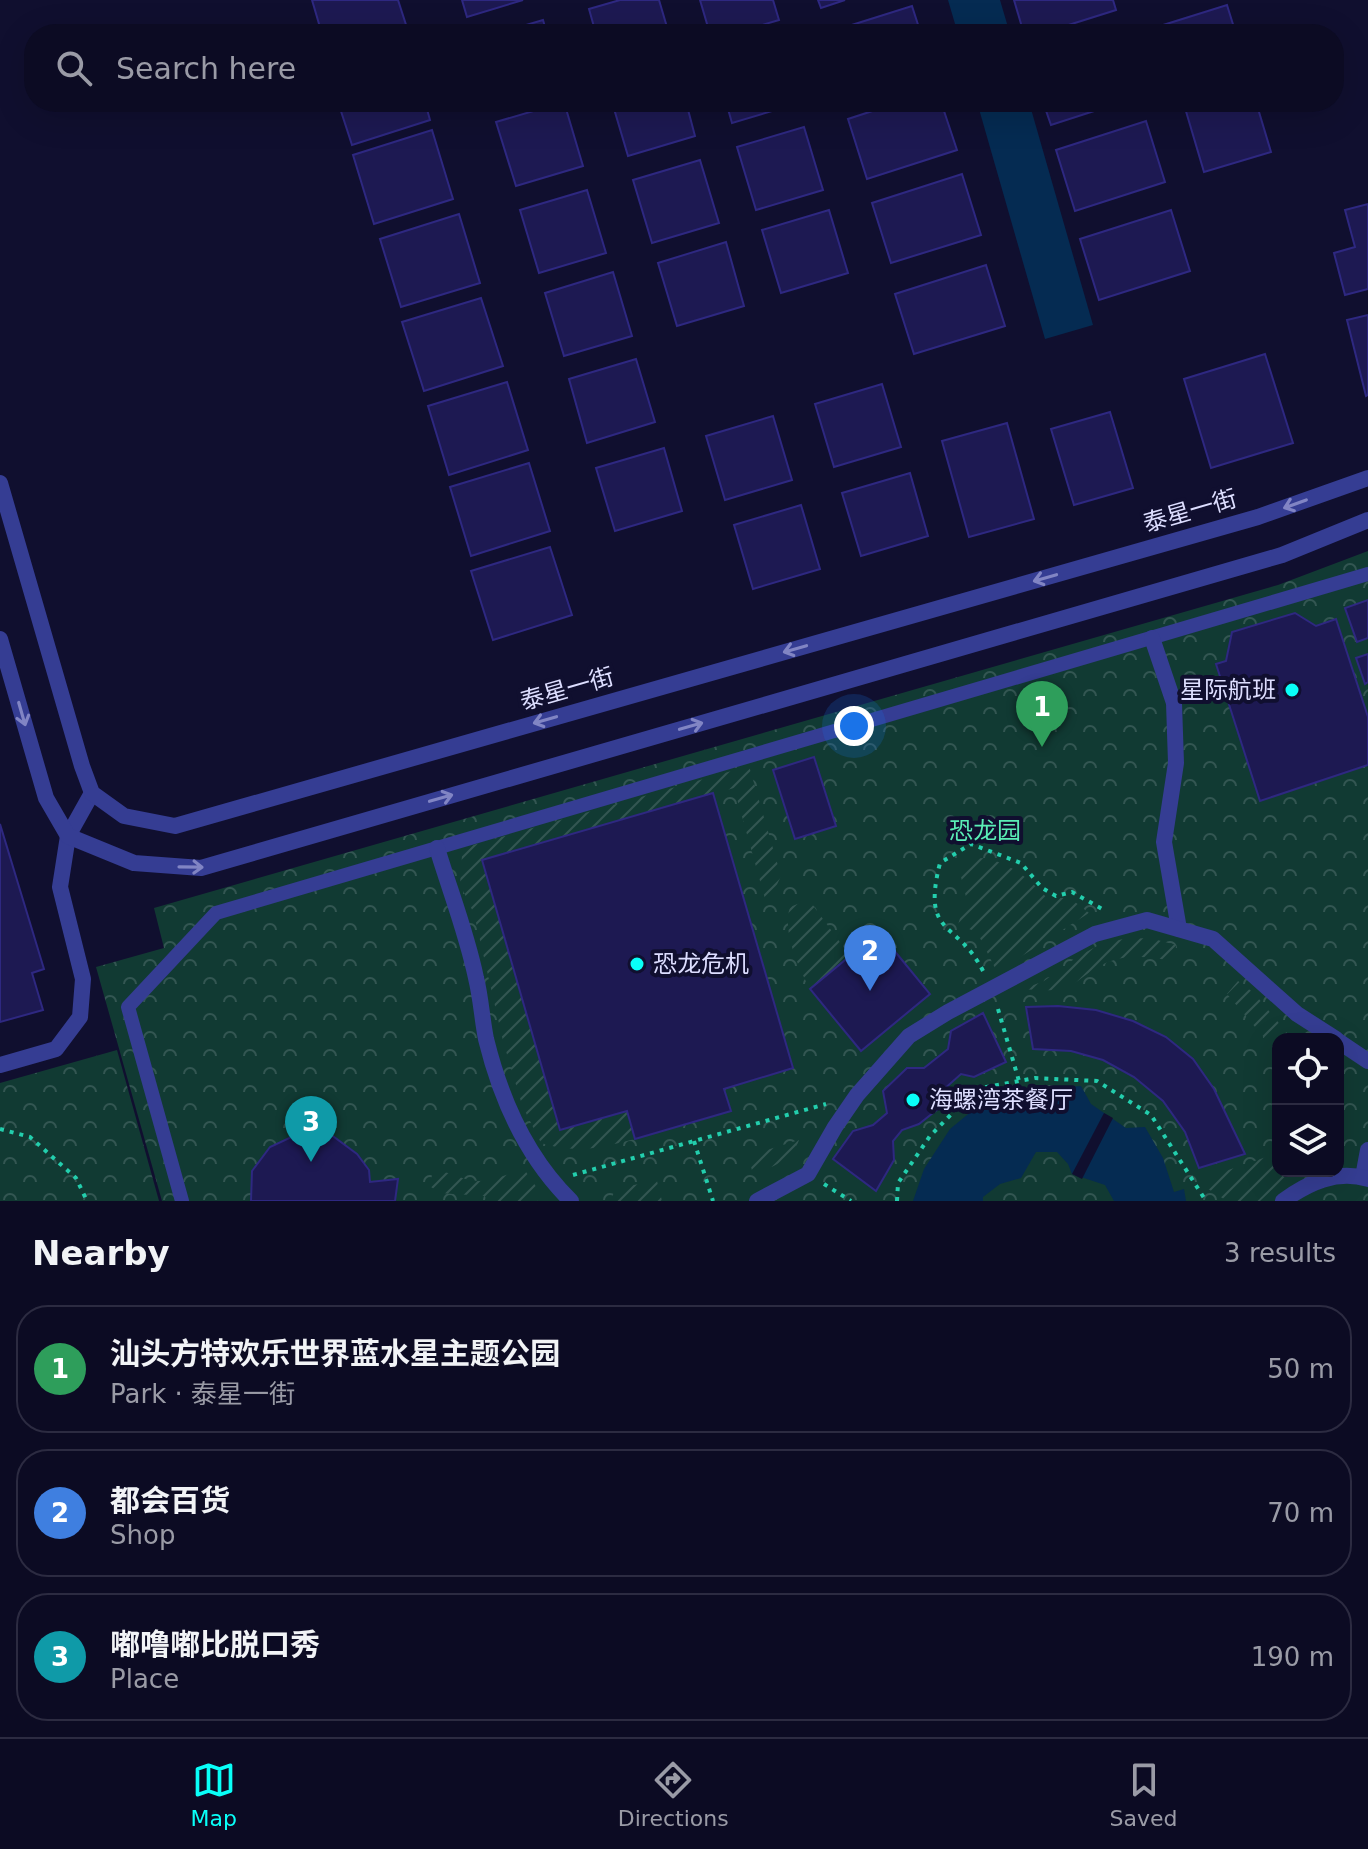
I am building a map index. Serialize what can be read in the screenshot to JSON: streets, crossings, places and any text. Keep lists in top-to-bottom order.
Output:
{
  "streets": {
    "street": ["泰星一街"]
  },
  "parks": ["恐龙园"],
  "places": ["星际航班", "恐龙危机", "海螺湾茶餐厅"],
  "page": {
    "search": "Search here",
    "pins": ["1", "2", "3"],
    "heading": ["Nearby", "3 results"],
    "list": [
      {
        "mark": "1",
        "name": "汕头方特欢乐世界蓝水星主题公园",
        "note": "Park · 泰星一街",
        "value": "50 m"
      },
      {
        "mark": "2",
        "name": "都会百货",
        "note": "Shop",
        "value": "70 m"
      },
      {
        "mark": "3",
        "name": "嘟噜嘟比脱口秀",
        "note": "Place",
        "value": "190 m"
      }
    ],
    "nav": ["Map", "Directions", "Saved"]
  }
}
